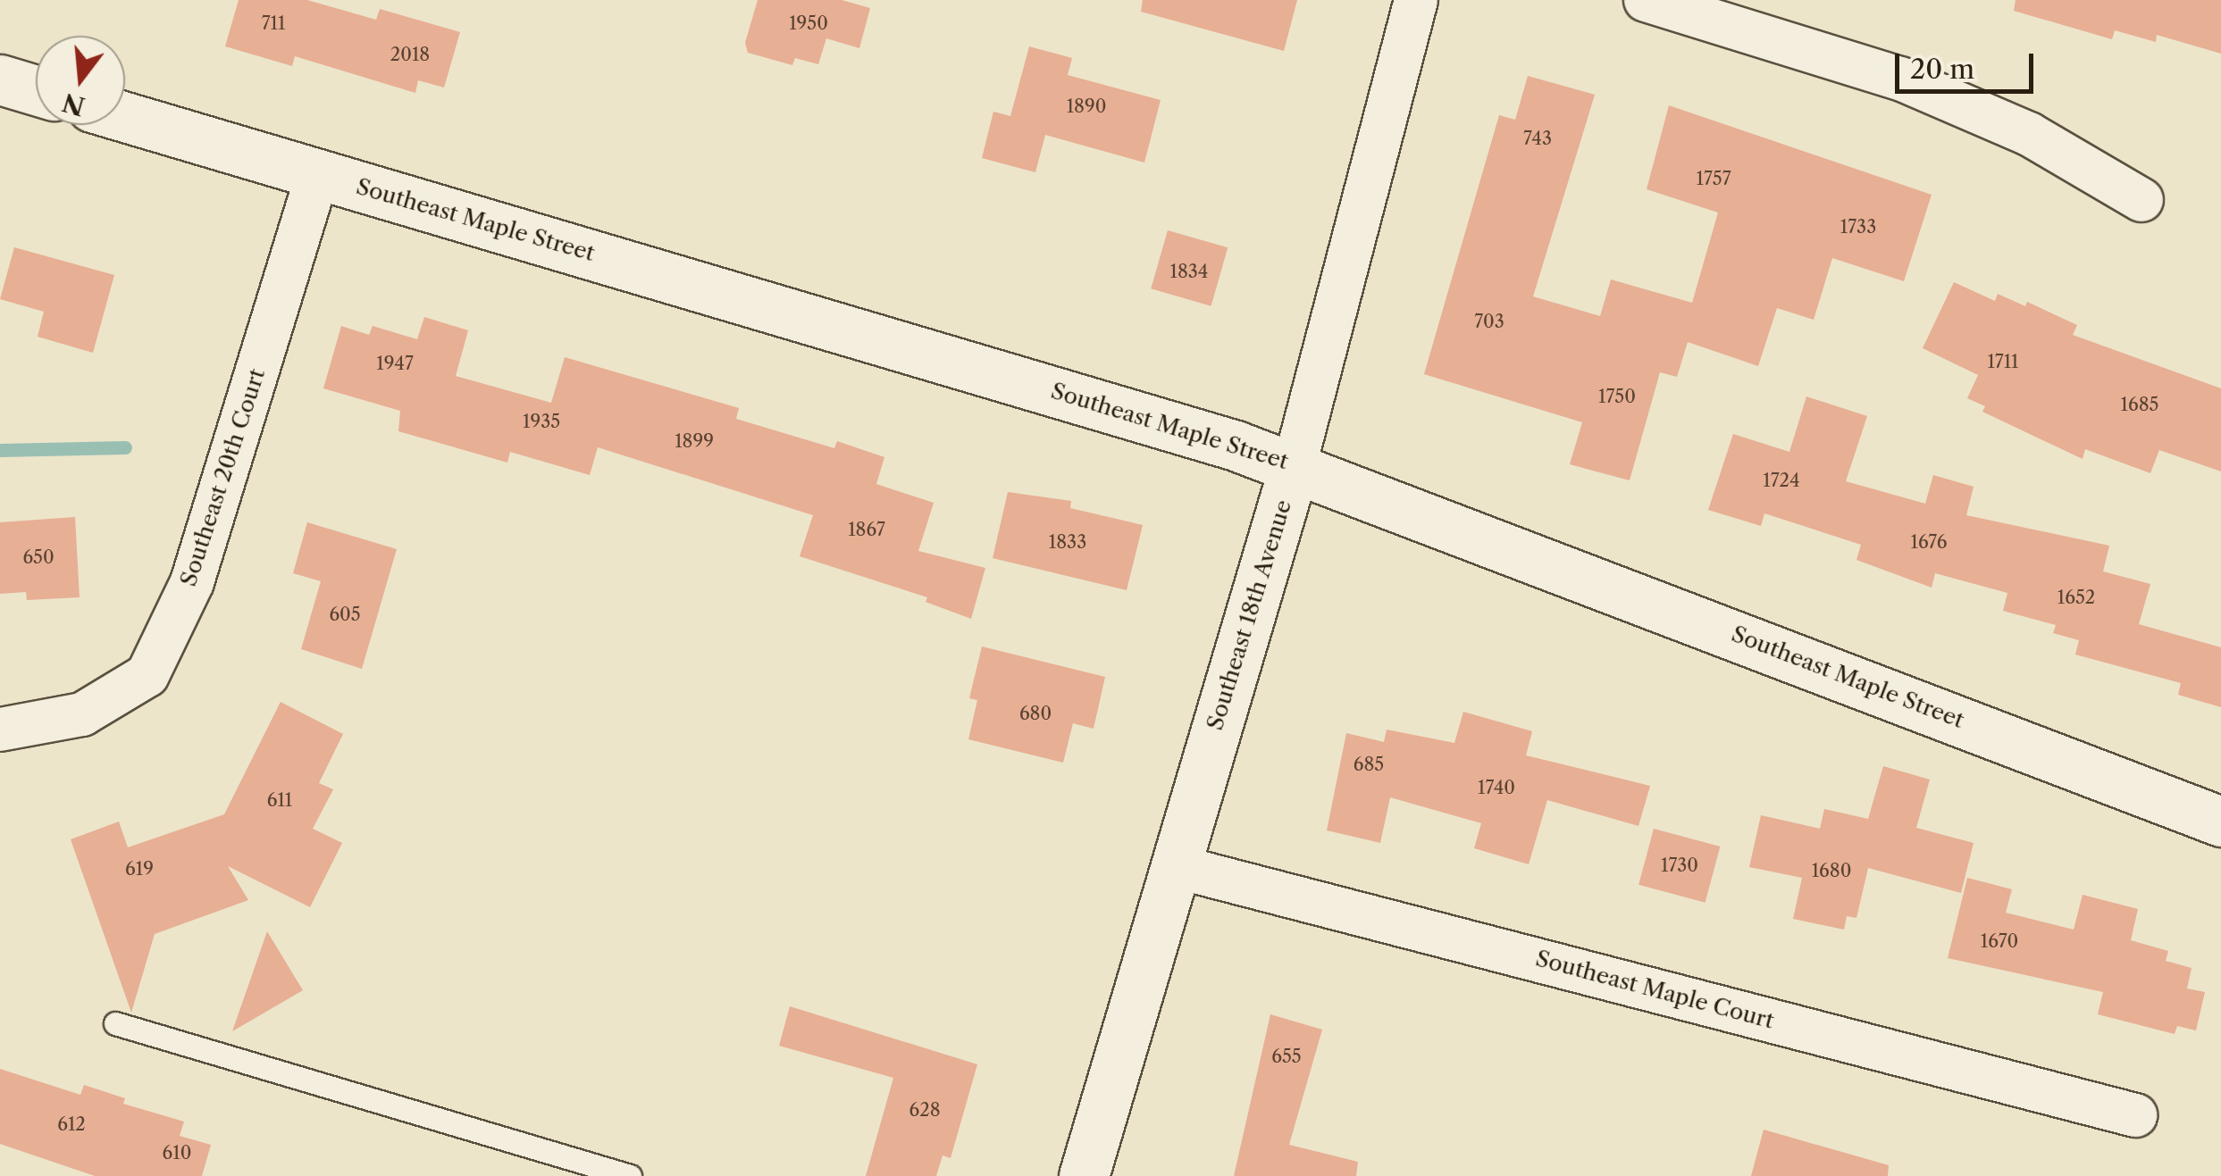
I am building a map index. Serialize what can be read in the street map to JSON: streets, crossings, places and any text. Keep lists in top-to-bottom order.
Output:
{
  "streets": {
    "street": [
      "Southeast Maple Street",
      "Southeast 20th Court",
      "Southeast 18th Avenue",
      "Southeast Maple Court"
    ]
  },
  "crossings": [
    ["Southeast Maple Street", "Southeast 20th Court"],
    ["Southeast Maple Street", "Southeast 18th Avenue"],
    ["Southeast 18th Avenue", "Southeast Maple Court"]
  ],
  "house_numbers": [
    "711",
    "1950",
    "2018",
    "1890",
    "743",
    "1757",
    "1733",
    "1834",
    "703",
    "1711",
    "1947",
    "1750",
    "1685",
    "1935",
    "1899",
    "1724",
    "1867",
    "1833",
    "1676",
    "650",
    "1652",
    "605",
    "680",
    "685",
    "1740",
    "611",
    "1730",
    "619",
    "1680",
    "1670",
    "655",
    "628",
    "612",
    "610"
  ],
  "scale_bar": "20 m",
  "north": "bottom"
}
